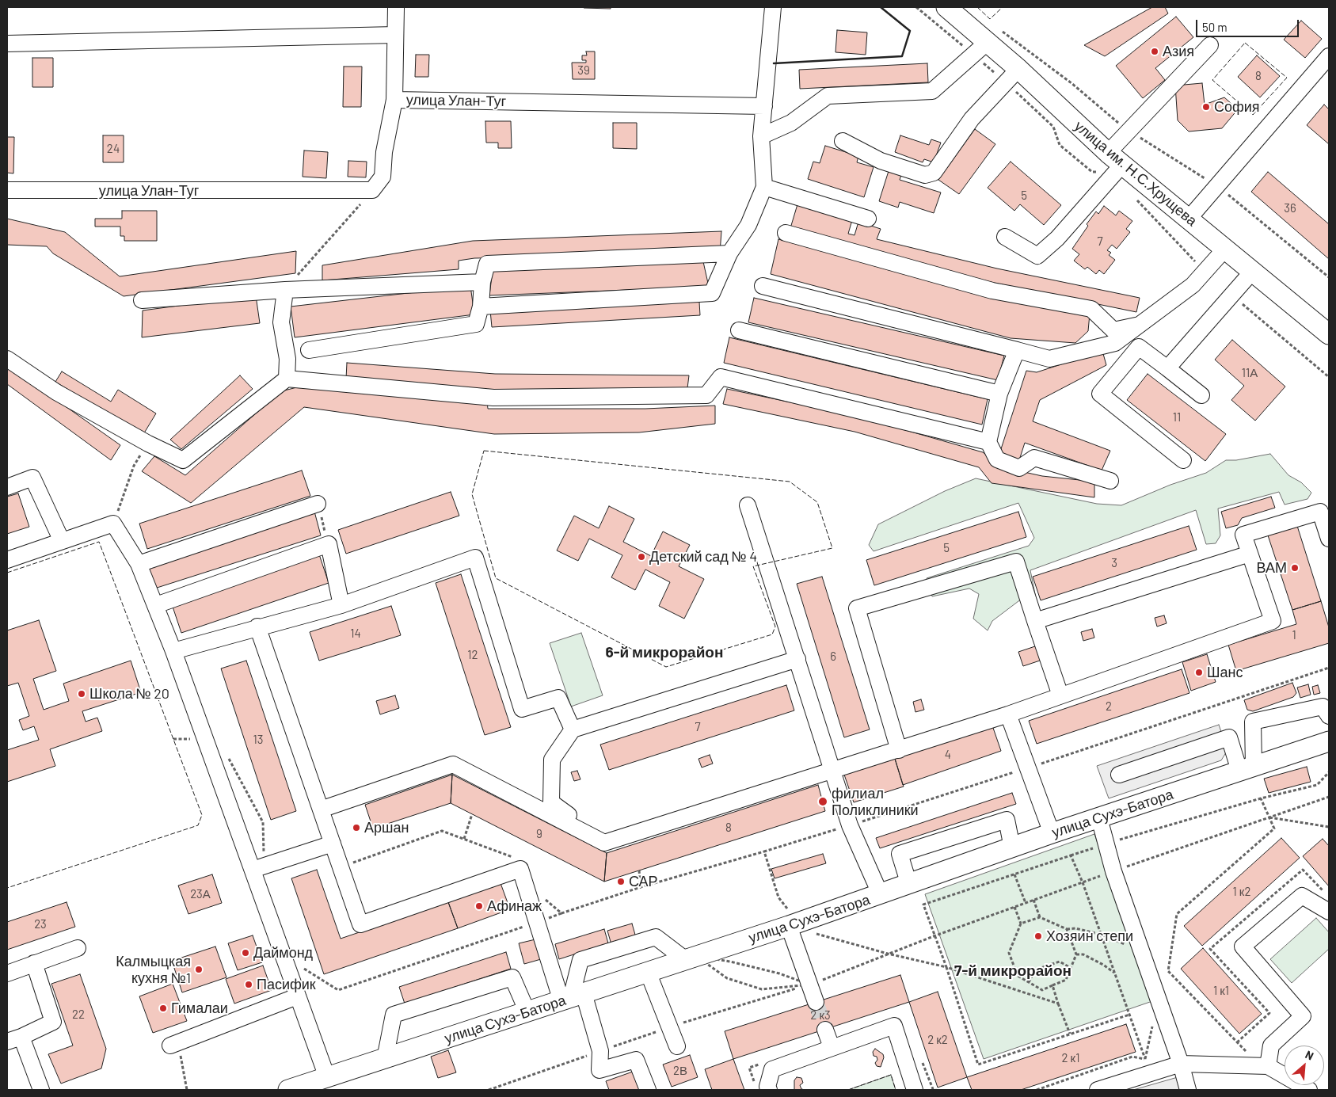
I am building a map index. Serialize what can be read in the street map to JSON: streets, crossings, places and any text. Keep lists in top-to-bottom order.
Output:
{
  "streets": {
    "main road": ["улица им. Н.С.Хрущева", "улица Сухэ-Батора"],
    "street": ["улица Улан-Туг"]
  },
  "districts": ["6-й микрорайон", "7-й микрорайон"],
  "places": [
    "Азия",
    "София",
    "Детский сад № 4",
    "ВАМ",
    "Шанс",
    "Школа № 20",
    "филиал Поликлиники",
    "Аршан",
    "САР",
    "Афинаж",
    "Хозяин степи",
    "Даймонд",
    "Калмыцкая кухня №1",
    "Пасифик",
    "Гималаи"
  ],
  "house_numbers": [
    "39",
    "8",
    "24",
    "5",
    "36",
    "7",
    "11А",
    "11",
    "5",
    "3",
    "14",
    "1",
    "12",
    "6",
    "2",
    "7",
    "13",
    "4",
    "8",
    "9",
    "1 к2",
    "23А",
    "23",
    "1 к1",
    "22",
    "2 к3",
    "2 к2",
    "2 к1",
    "2В"
  ],
  "scale_bar": "50 m",
  "north": "top right"
}
